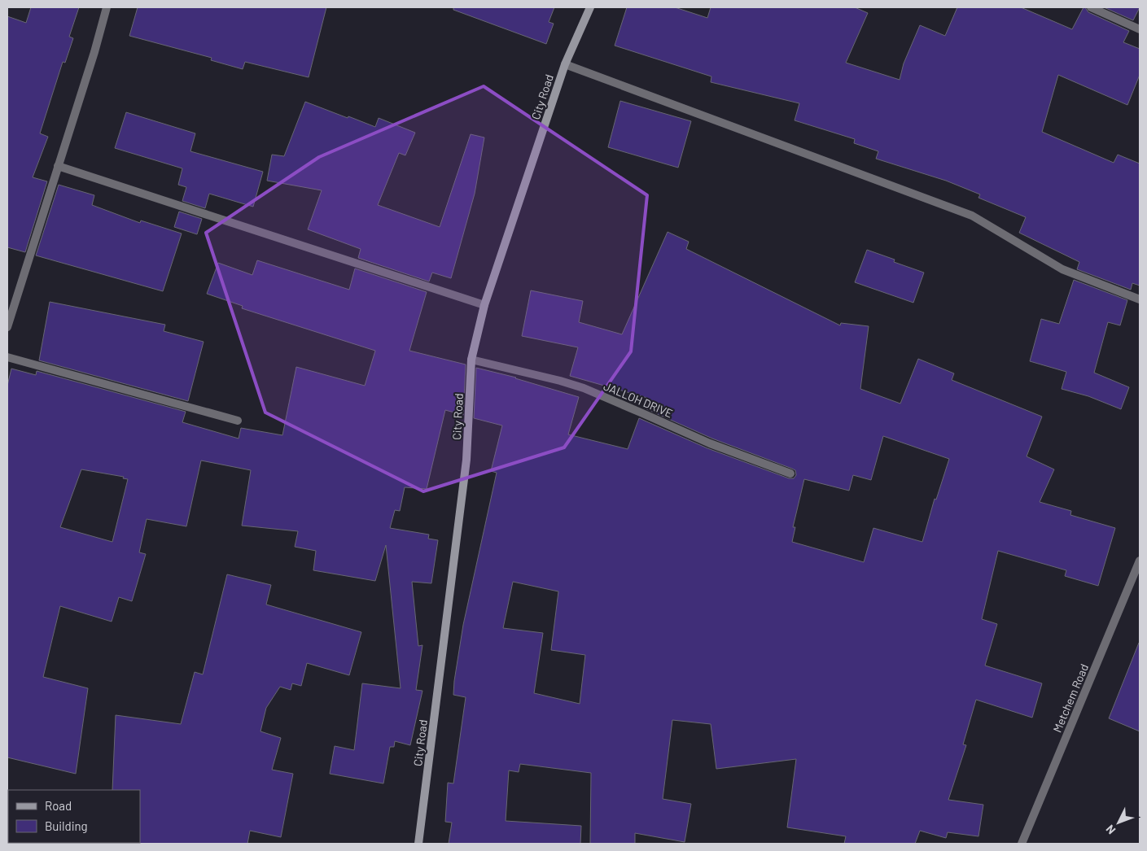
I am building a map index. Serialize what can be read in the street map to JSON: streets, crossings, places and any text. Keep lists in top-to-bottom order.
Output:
{
  "streets": {
    "main road": ["City Road"],
    "street": ["JALLOH DRIVE", "Metchem Road"]
  },
  "crossings": [
    ["City Road", "JALLOH DRIVE"]
  ],
  "legend": ["Road", "Building"],
  "north": "bottom left"
}
